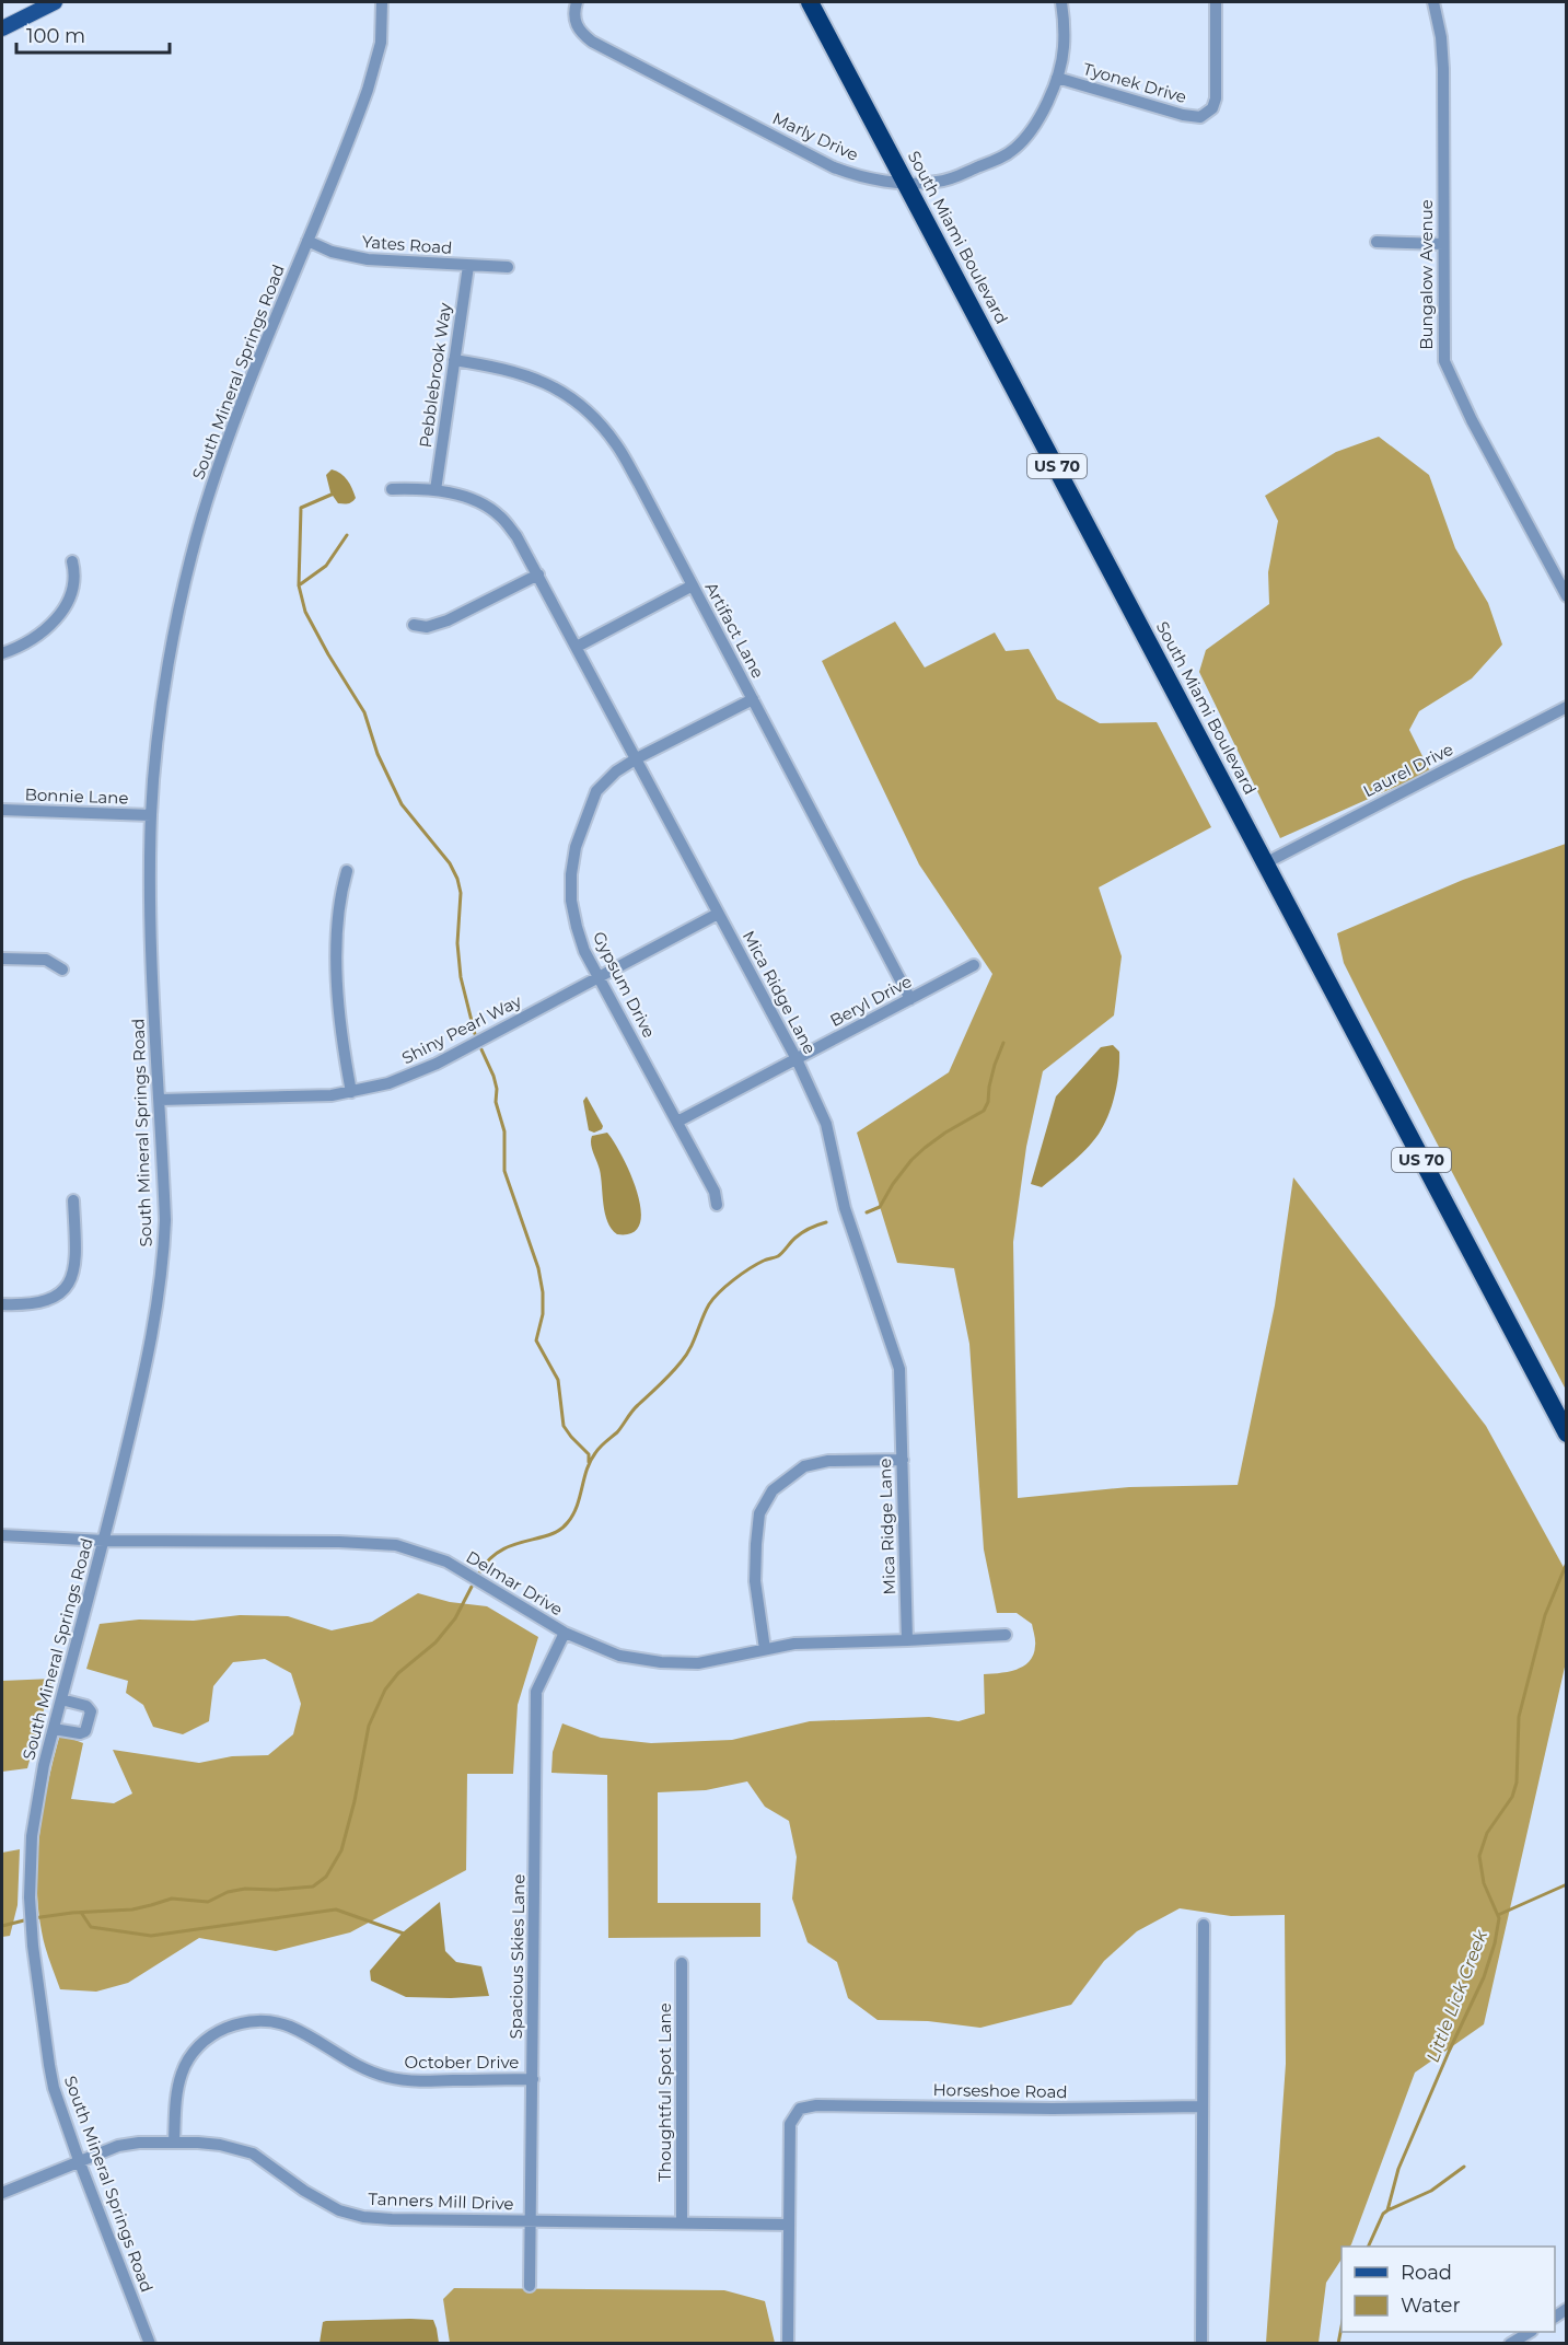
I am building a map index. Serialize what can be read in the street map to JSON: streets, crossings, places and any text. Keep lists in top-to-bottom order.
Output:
{
  "streets": {
    "highway": ["South Miami Boulevard", "US 70"],
    "street": [
      "Tyonek Drive",
      "Marly Drive",
      "Yates Road",
      "Bungalow Avenue",
      "South Mineral Springs Road",
      "Pebblebrook Way",
      "Artifact Lane",
      "Laurel Drive",
      "Bonnie Lane",
      "Gypsum Drive",
      "Mica Ridge Lane",
      "Beryl Drive",
      "Shiny Pearl Way",
      "Delmar Drive",
      "Spacious Skies Lane",
      "October Drive",
      "Horseshoe Road",
      "Thoughtful Spot Lane",
      "Tanners Mill Drive"
    ]
  },
  "crossings": [
    ["Tyonek Drive", "Marly Drive"],
    ["Marly Drive", "South Miami Boulevard"],
    ["South Miami Boulevard", "Laurel Drive"],
    ["Yates Road", "South Mineral Springs Road"],
    ["Yates Road", "Pebblebrook Way"],
    ["South Mineral Springs Road", "Bonnie Lane"],
    ["South Mineral Springs Road", "Shiny Pearl Way"],
    ["South Mineral Springs Road", "Delmar Drive"],
    ["South Mineral Springs Road", "Tanners Mill Drive"],
    ["Pebblebrook Way", "Artifact Lane"],
    ["Pebblebrook Way", "Mica Ridge Lane"],
    ["Artifact Lane", "Gypsum Drive"],
    ["Artifact Lane", "Beryl Drive"],
    ["Gypsum Drive", "Mica Ridge Lane"],
    ["Gypsum Drive", "Beryl Drive"],
    ["Gypsum Drive", "Shiny Pearl Way"],
    ["Mica Ridge Lane", "Beryl Drive"],
    ["Mica Ridge Lane", "Shiny Pearl Way"],
    ["Mica Ridge Lane", "Delmar Drive"],
    ["Delmar Drive", "Spacious Skies Lane"],
    ["Spacious Skies Lane", "October Drive"],
    ["Spacious Skies Lane", "Tanners Mill Drive"],
    ["October Drive", "Tanners Mill Drive"],
    ["Horseshoe Road", "Tanners Mill Drive"],
    ["Thoughtful Spot Lane", "Tanners Mill Drive"]
  ],
  "water": ["Little Lick Creek"],
  "legend": ["Road", "Water"],
  "scale_bar": "100 m"
}
